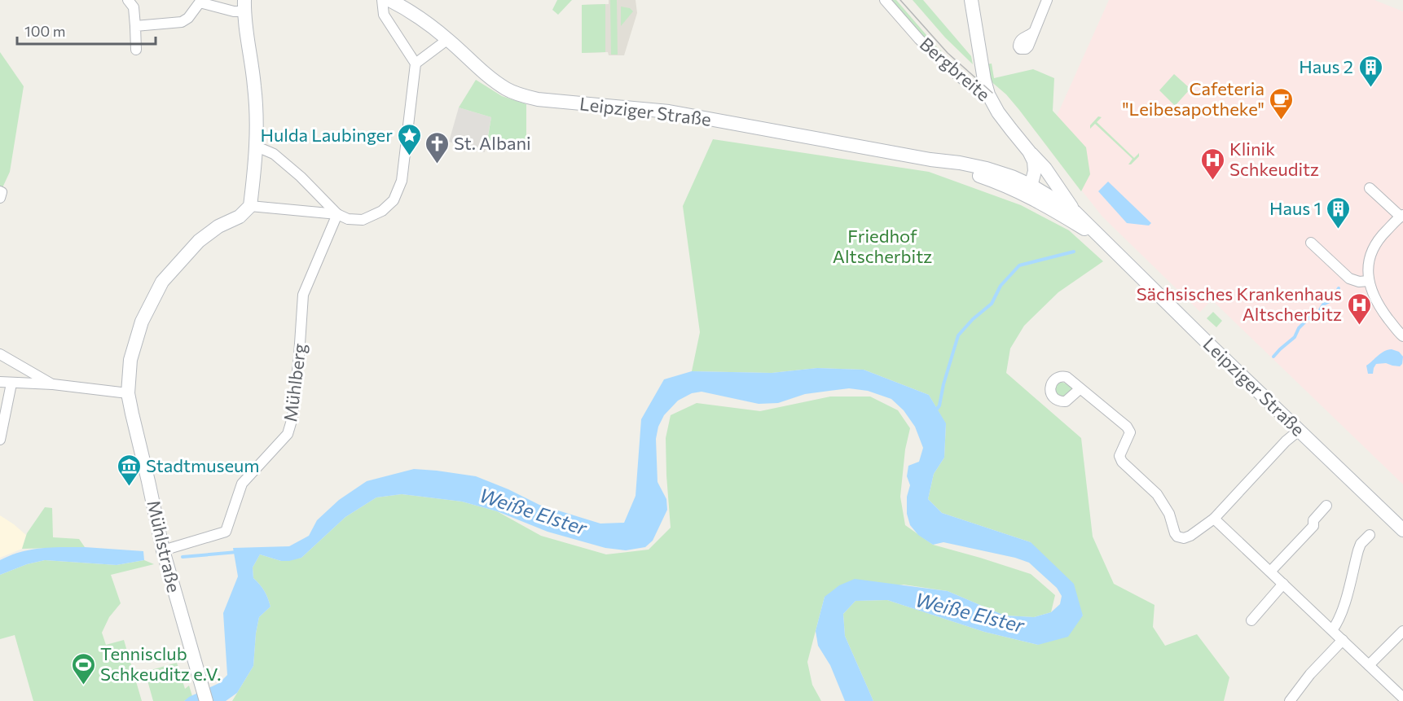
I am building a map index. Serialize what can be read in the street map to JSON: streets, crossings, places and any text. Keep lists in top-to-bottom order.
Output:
{
  "streets": {
    "street": [
      "Bergbreite",
      "Leipziger Straße",
      "Mühlberg",
      "Mühlstraße"
    ]
  },
  "crossings": [
    ["Bergbreite", "Leipziger Straße"],
    ["Mühlberg", "Mühlstraße"]
  ],
  "water": ["Weiße Elster"],
  "parks": ["Friedhof Altscherbitz"],
  "places": {
    "building": ["Haus 2", "Haus 1"],
    "cafe": ["Cafeteria \"Leibesapotheke\""],
    "place": ["Hulda Laubinger"],
    "church": ["St. Albani"],
    "hospital": ["Klinik Schkeuditz", "Sächsisches Krankenhaus Altscherbitz"],
    "museum": ["Stadtmuseum"],
    "sports": ["Tennisclub Schkeuditz e.V."]
  },
  "scale_bar": "100 m"
}
